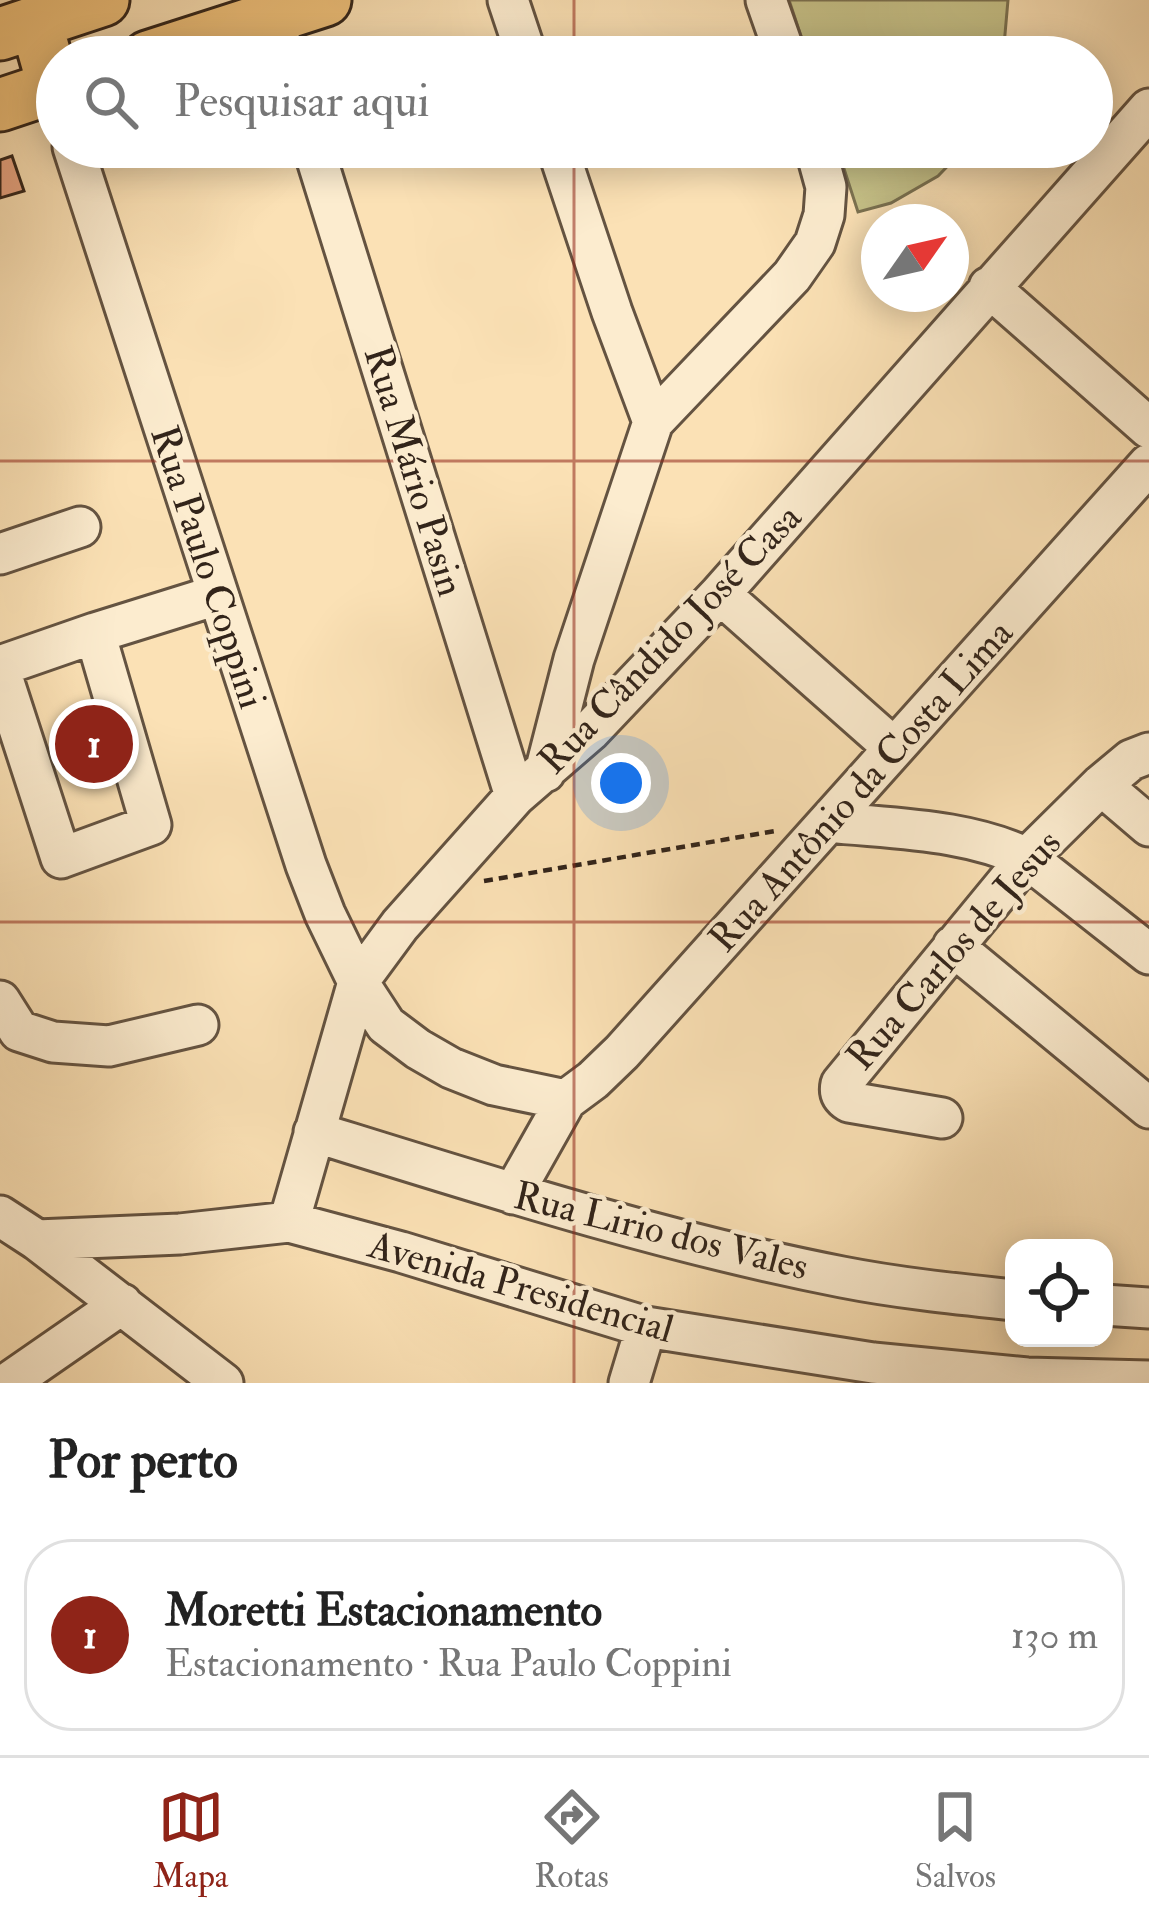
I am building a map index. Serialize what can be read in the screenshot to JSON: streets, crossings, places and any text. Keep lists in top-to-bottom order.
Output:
{
  "streets": {
    "street": [
      "Rua Mário Pasin",
      "Rua Paulo Coppini",
      "Rua Cândido José Casa",
      "Rua Antônio da Costa Lima",
      "Rua Carlos de Jesus",
      "Rua Lirio dos Vales",
      "Avenida Presidencial"
    ]
  },
  "crossings": [
    ["Rua Mário Pasin", "Rua Cândido José Casa"],
    ["Rua Paulo Coppini", "Rua Cândido José Casa"],
    ["Rua Paulo Coppini", "Rua Antônio da Costa Lima"],
    ["Rua Cândido José Casa", "Rua Lirio dos Vales"],
    ["Rua Cândido José Casa", "Avenida Presidencial"]
  ],
  "north": "top right",
  "page": {
    "search": "Pesquisar aqui",
    "pins": "1",
    "heading": "Por perto",
    "list": [
      {
        "mark": "1",
        "name": "Moretti Estacionamento",
        "note": "Estacionamento · Rua Paulo Coppini",
        "value": "130 m"
      }
    ],
    "nav": ["Mapa", "Rotas", "Salvos"]
  }
}
